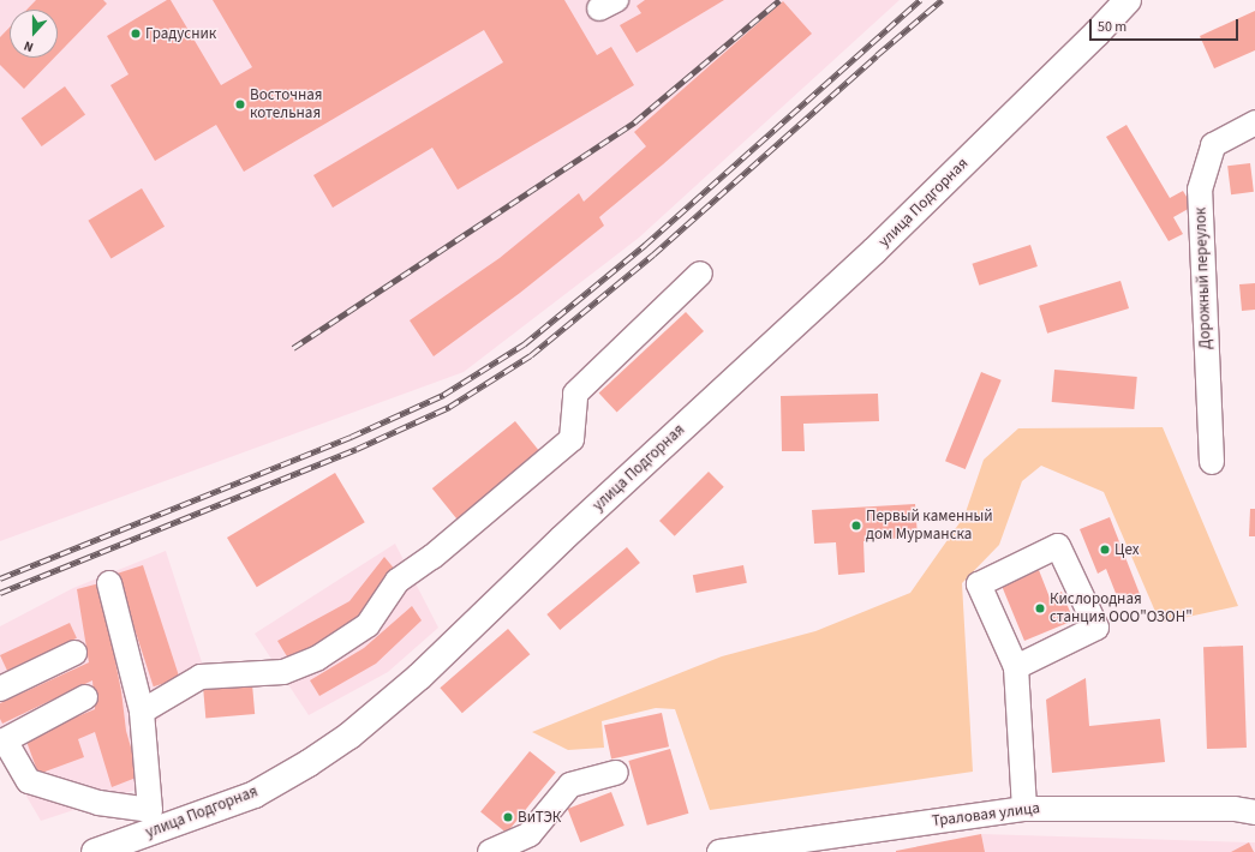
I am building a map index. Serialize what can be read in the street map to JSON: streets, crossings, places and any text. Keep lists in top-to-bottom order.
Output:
{
  "streets": {
    "main road": ["улица Подгорная"],
    "street": ["Дорожный переулок", "Траловая улица"]
  },
  "places": [
    "Градусник",
    "Восточная котельная",
    "Первый каменный дом Мурманска",
    "Цех",
    "Кислородная станция ООО\"ОЗОН\"",
    "ВиТЭК"
  ],
  "scale_bar": "50 m",
  "north": "bottom"
}
